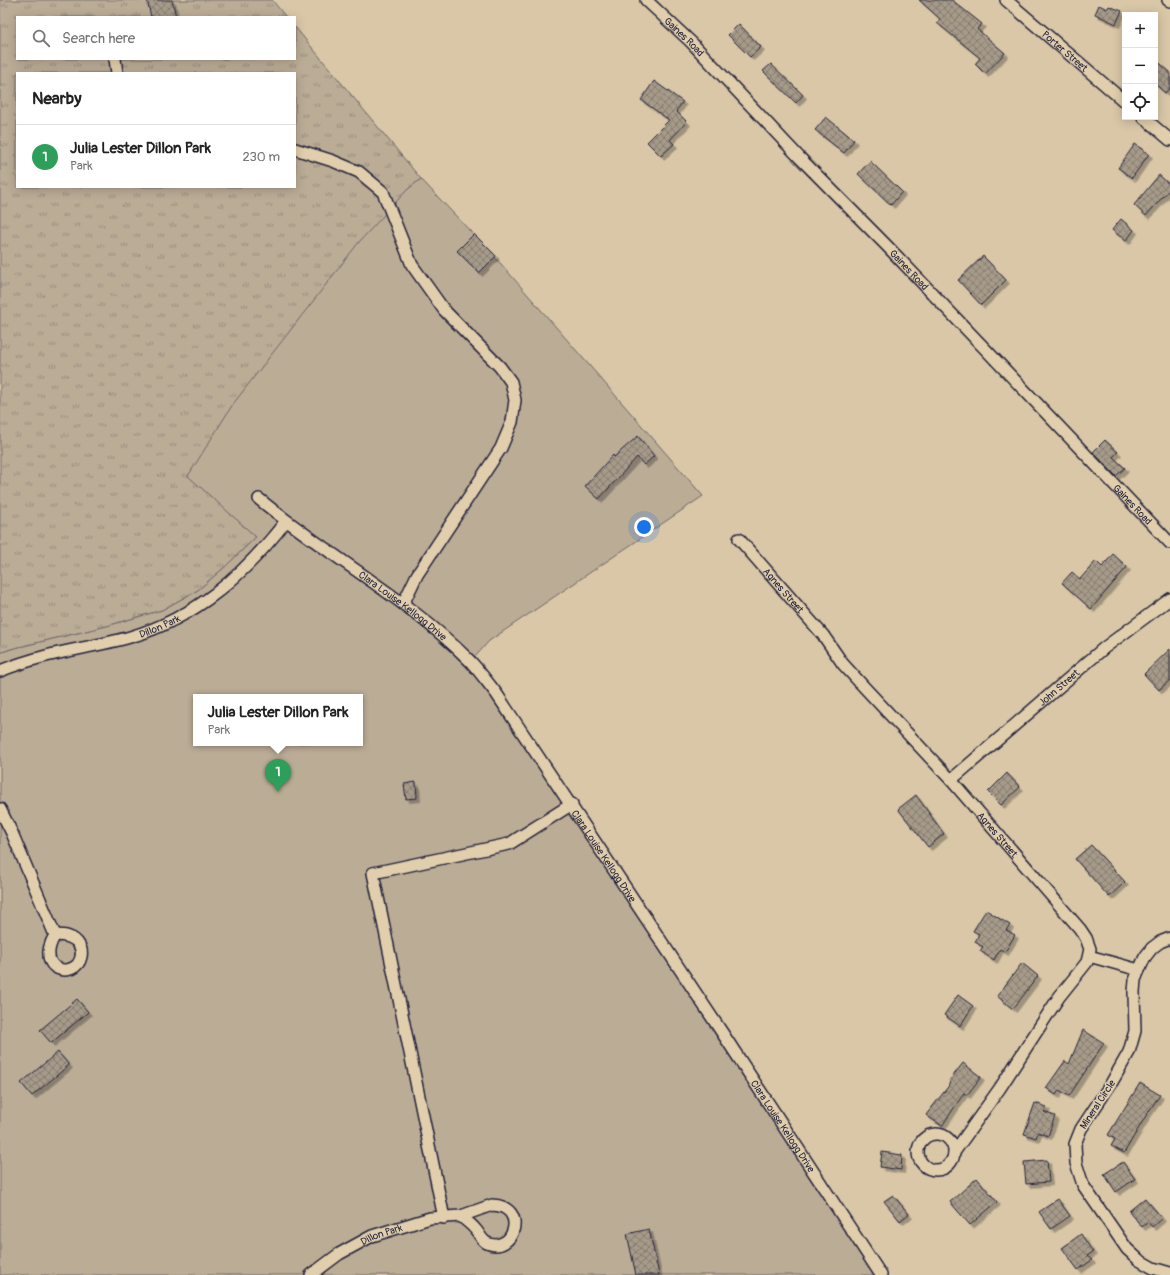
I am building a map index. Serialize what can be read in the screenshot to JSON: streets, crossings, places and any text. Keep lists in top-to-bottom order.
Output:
{
  "streets": {
    "street": [
      "Gaines Road",
      "Porter Street",
      "Agnes Street",
      "Clara Louise Kellogg Drive",
      "Dillon Park",
      "John Street",
      "Mineral Circle"
    ]
  },
  "crossings": [
    ["Agnes Street", "John Street"],
    ["Clara Louise Kellogg Drive", "Dillon Park"]
  ],
  "page": {
    "map_buttons": ["+", "−"],
    "search": "Search here",
    "heading": "Nearby",
    "list": [
      {
        "mark": "1",
        "name": "Julia Lester Dillon Park",
        "note": "Park",
        "value": "230 m"
      }
    ],
    "popup": ["Julia Lester Dillon Park", "Park"],
    "pins": "1"
  }
}
